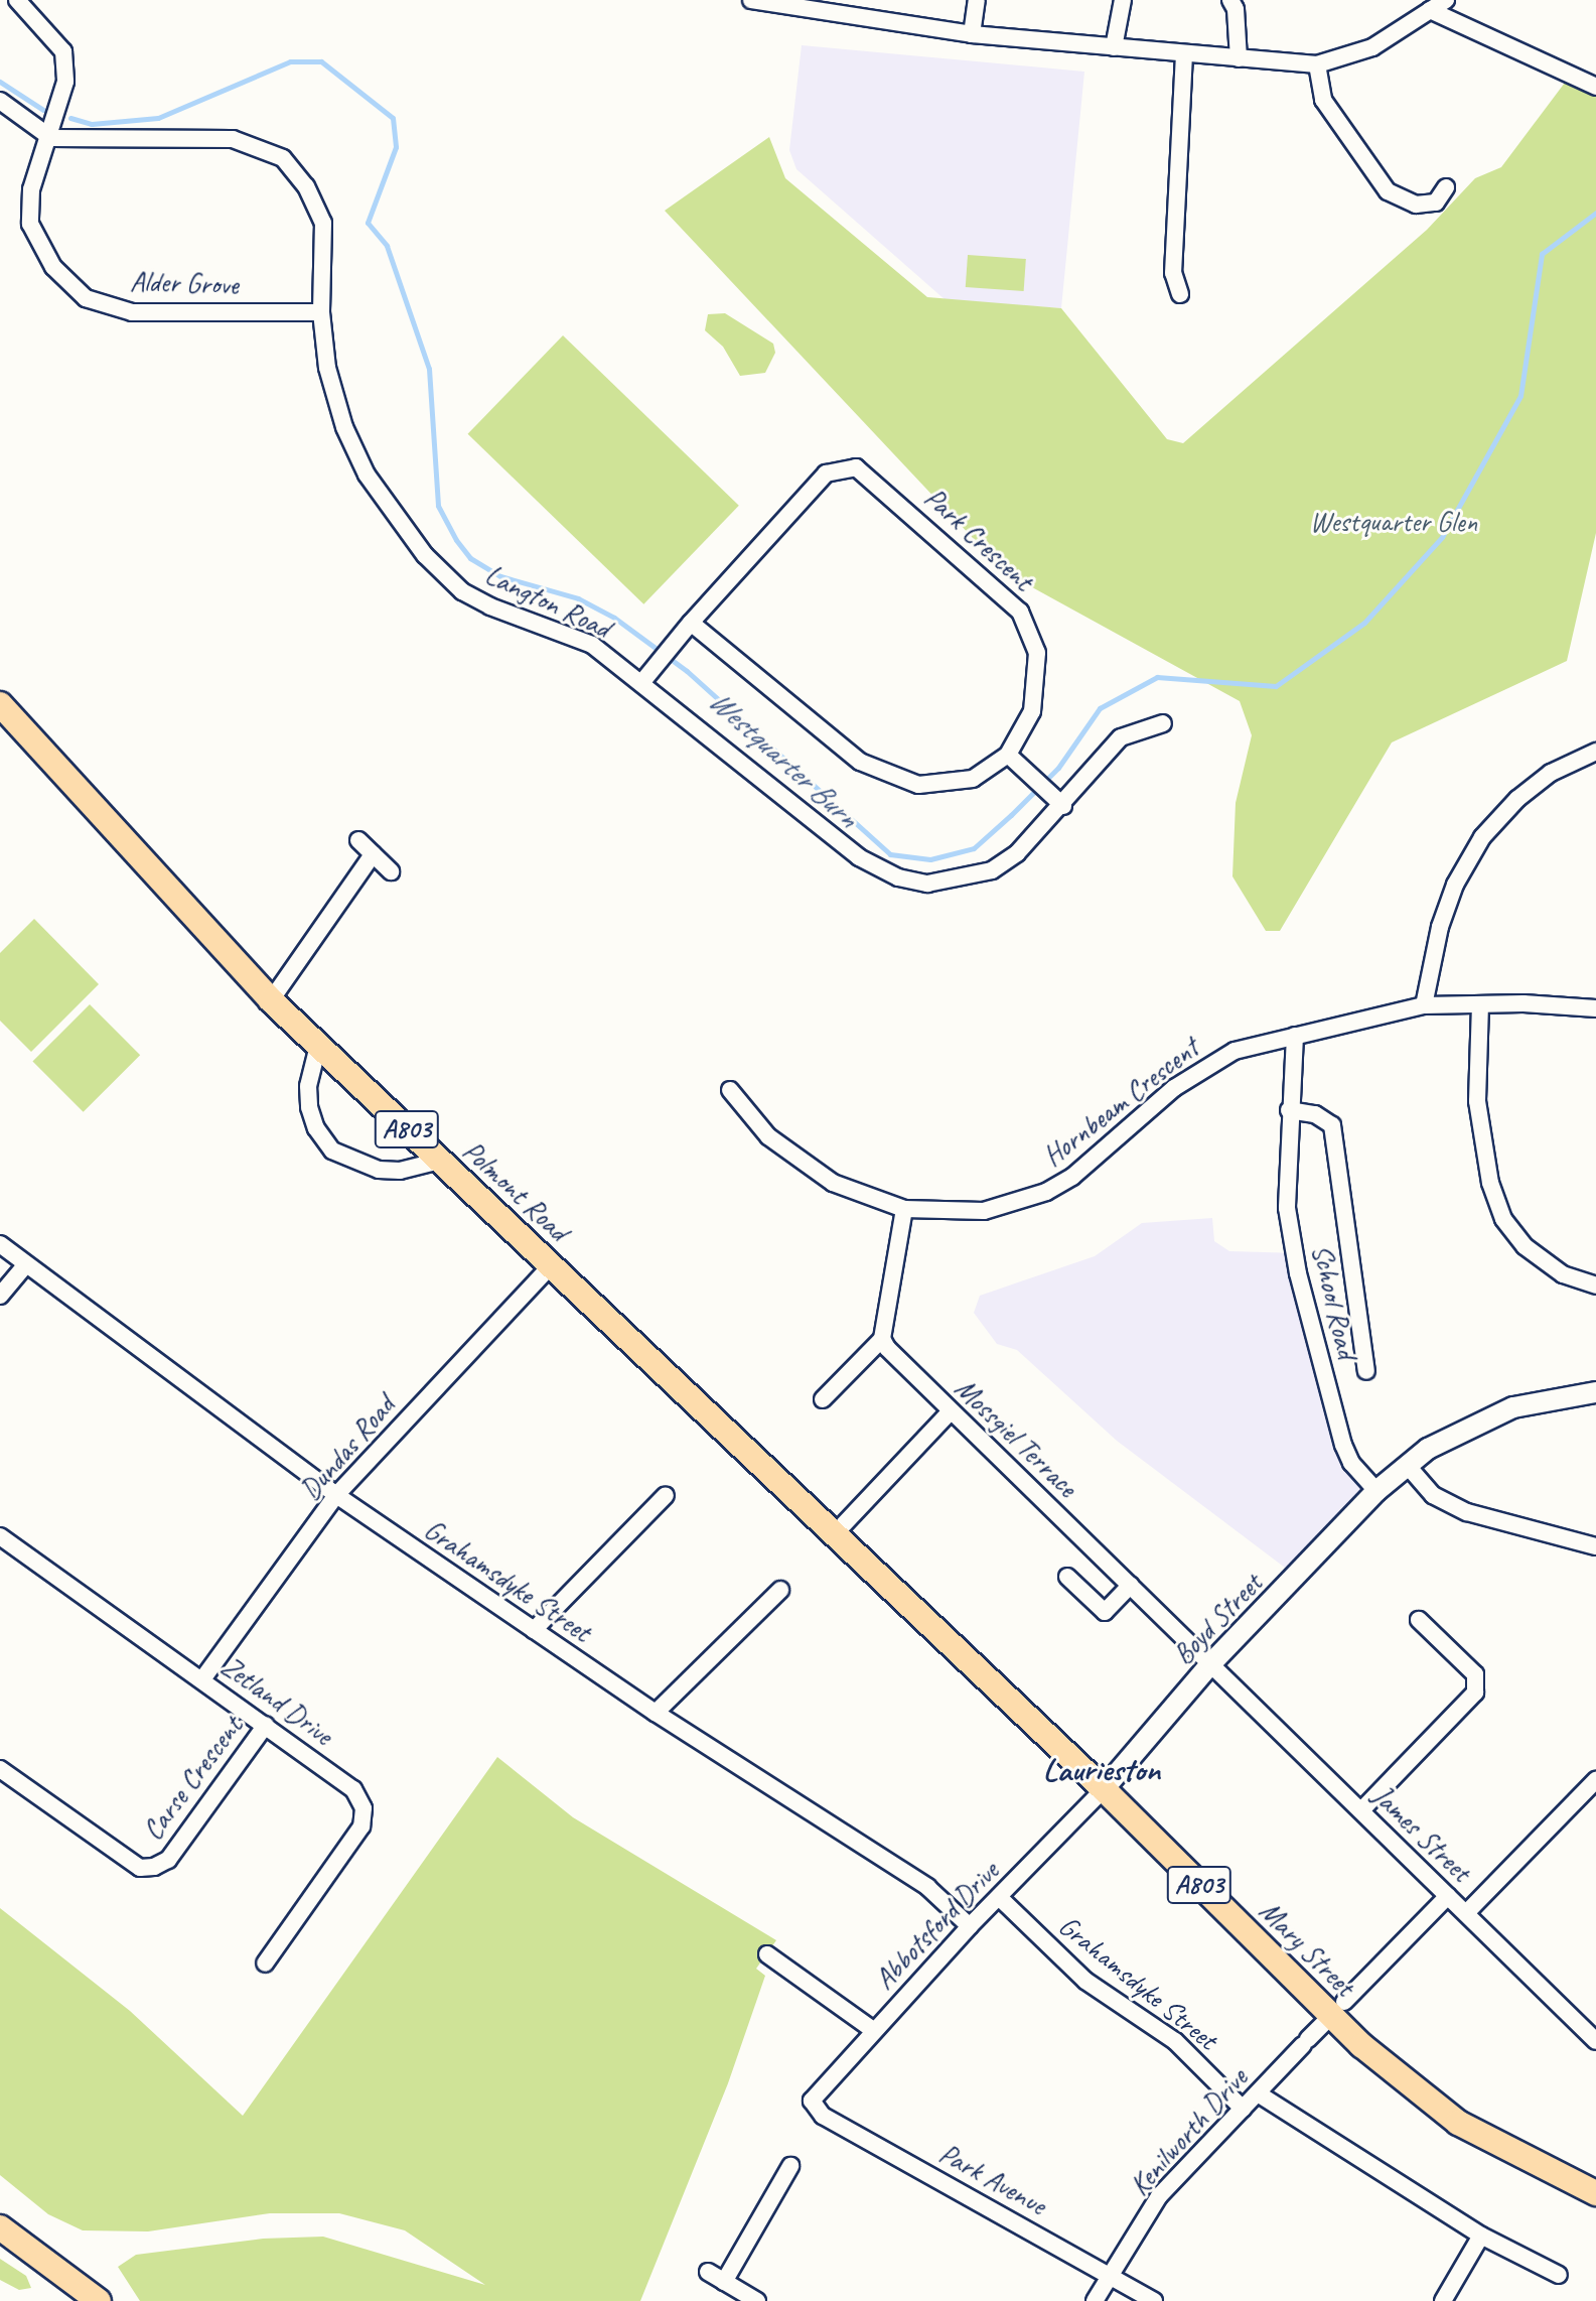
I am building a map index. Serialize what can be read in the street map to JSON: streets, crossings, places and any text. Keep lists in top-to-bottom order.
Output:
{
  "streets": {
    "main road": ["A803", "Polmont Road", "Mary Street"],
    "street": [
      "Alder Grove",
      "Park Crescent",
      "Langton Road",
      "Hornbeam Crescent",
      "School Road",
      "Mossgiel Terrace",
      "Dundas Road",
      "Grahamsdyke Street",
      "Boyd Street",
      "Zetland Drive",
      "Carse Crescent",
      "James Street",
      "Abbotsford Drive",
      "Kenilworth Drive",
      "Park Avenue"
    ]
  },
  "crossings": [
    ["Alder Grove", "Langton Road"],
    ["Park Crescent", "Langton Road"],
    ["Hornbeam Crescent", "School Road"],
    ["Polmont Road", "Dundas Road"],
    ["Polmont Road", "Mary Street"],
    ["School Road", "Boyd Street"],
    ["Mossgiel Terrace", "Boyd Street"],
    ["Mossgiel Terrace", "James Street"],
    ["Dundas Road", "Grahamsdyke Street"],
    ["Dundas Road", "Zetland Drive"],
    ["Grahamsdyke Street", "Abbotsford Drive"],
    ["Grahamsdyke Street", "Kenilworth Drive"],
    ["Boyd Street", "James Street"],
    ["Boyd Street", "Abbotsford Drive"],
    ["Boyd Street", "Mary Street"],
    ["Zetland Drive", "Carse Crescent"],
    ["James Street", "Kenilworth Drive"],
    ["Abbotsford Drive", "Mary Street"],
    ["Abbotsford Drive", "Park Avenue"],
    ["Mary Street", "Kenilworth Drive"],
    ["Kenilworth Drive", "Park Avenue"]
  ],
  "districts": ["Laurieston"],
  "water": ["Westquarter Burn"],
  "parks": ["Westquarter Glen"]
}
